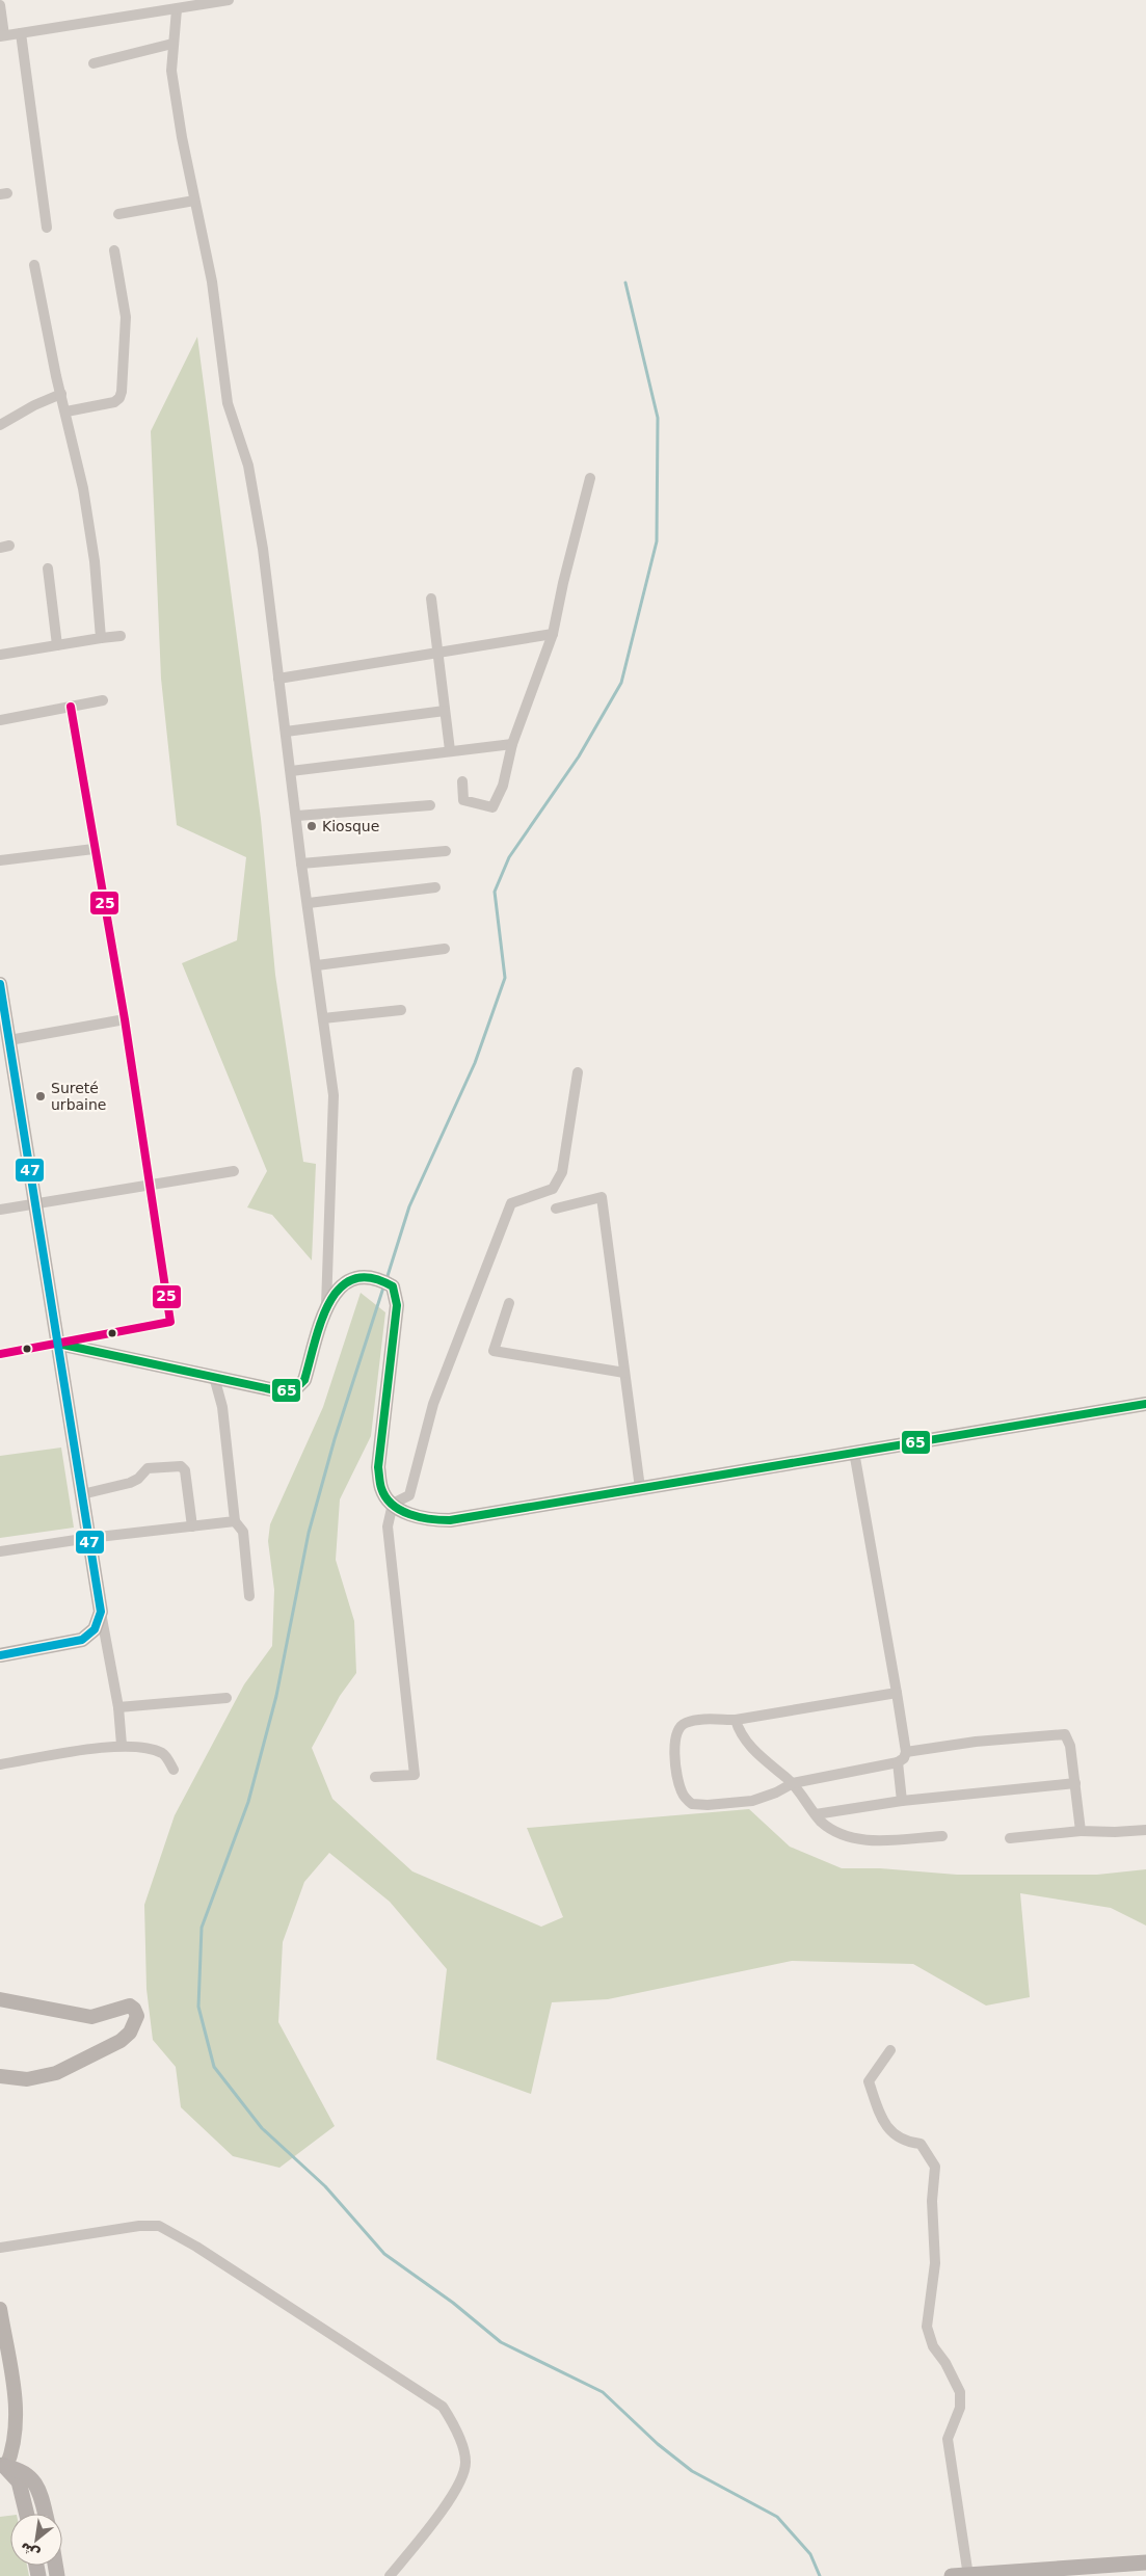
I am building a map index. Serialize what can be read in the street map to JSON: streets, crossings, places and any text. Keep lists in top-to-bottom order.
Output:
{
  "places": ["Kiosque", "Sureté urbaine"],
  "lines": ["transit line 25", "transit line 47", "transit line 65"],
  "north": "bottom left"
}
